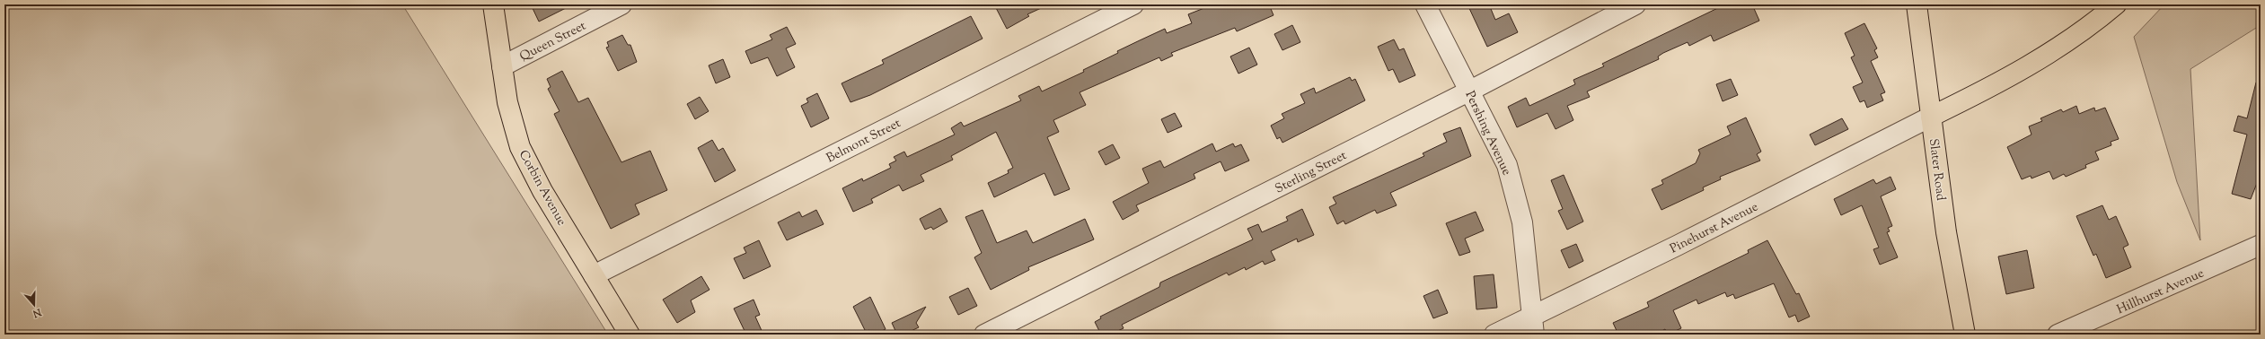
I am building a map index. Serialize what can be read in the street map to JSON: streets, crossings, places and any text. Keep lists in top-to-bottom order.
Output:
{
  "streets": {
    "main road": ["Slater Road", "Corbin Avenue"],
    "street": [
      "Queen Street",
      "Pershing Avenue",
      "Belmont Street",
      "Sterling Street",
      "Pinehurst Avenue",
      "Hillhurst Avenue"
    ]
  },
  "crossings": [
    ["Queen Street", "Corbin Avenue"],
    ["Pershing Avenue", "Sterling Street"],
    ["Pershing Avenue", "Pinehurst Avenue"],
    ["Belmont Street", "Corbin Avenue"],
    ["Slater Road", "Pinehurst Avenue"]
  ],
  "north": "bottom"
}
